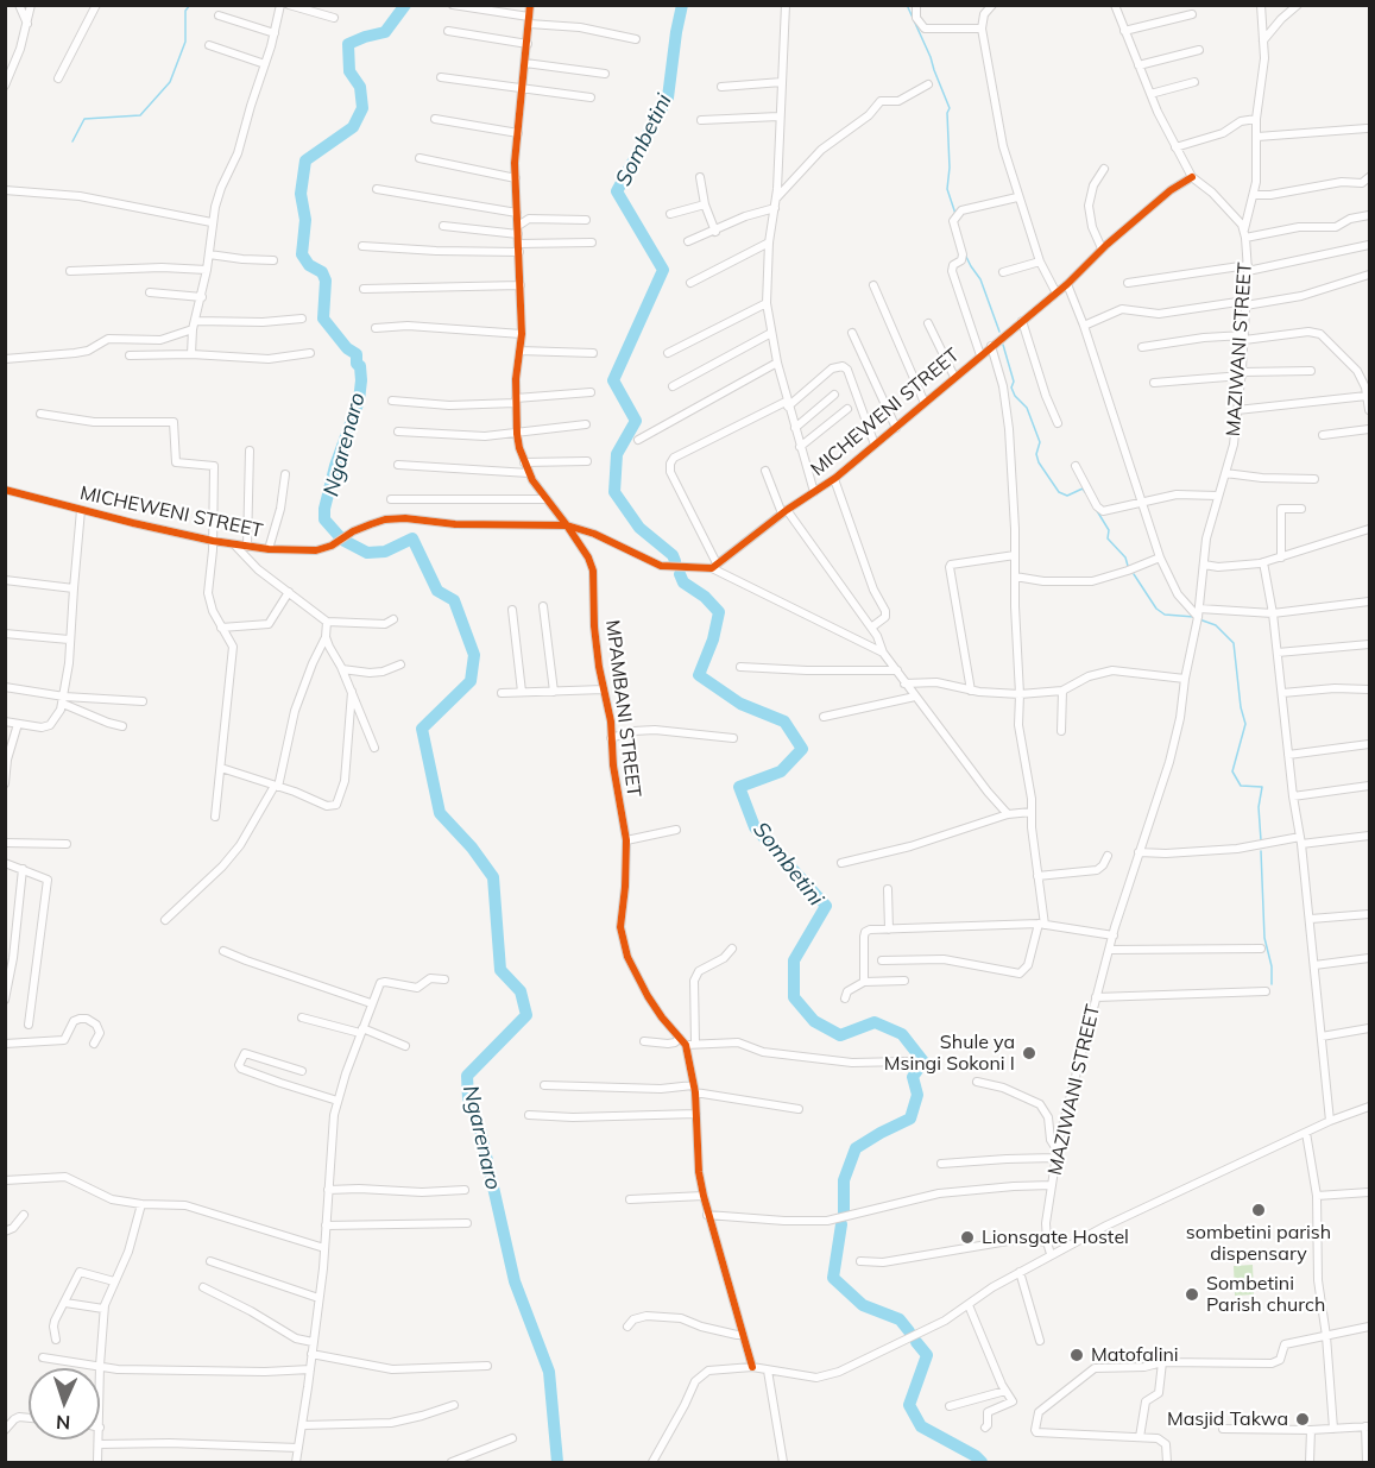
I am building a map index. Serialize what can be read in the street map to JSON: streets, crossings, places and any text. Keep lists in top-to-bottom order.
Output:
{
  "streets": {
    "street": ["MAZIWANI STREET", "MICHEWENI STREET", "MPAMBANI STREET"]
  },
  "crossings": [
    ["MICHEWENI STREET", "MPAMBANI STREET"]
  ],
  "water": ["Sombetini", "Ngarenaro"],
  "places": [
    "Shule ya Msingi Sokoni I",
    "sombetini parish dispensary",
    "Lionsgate Hostel",
    "Sombetini Parish church",
    "Matofalini",
    "Masjid Takwa"
  ],
  "north": "bottom"
}
